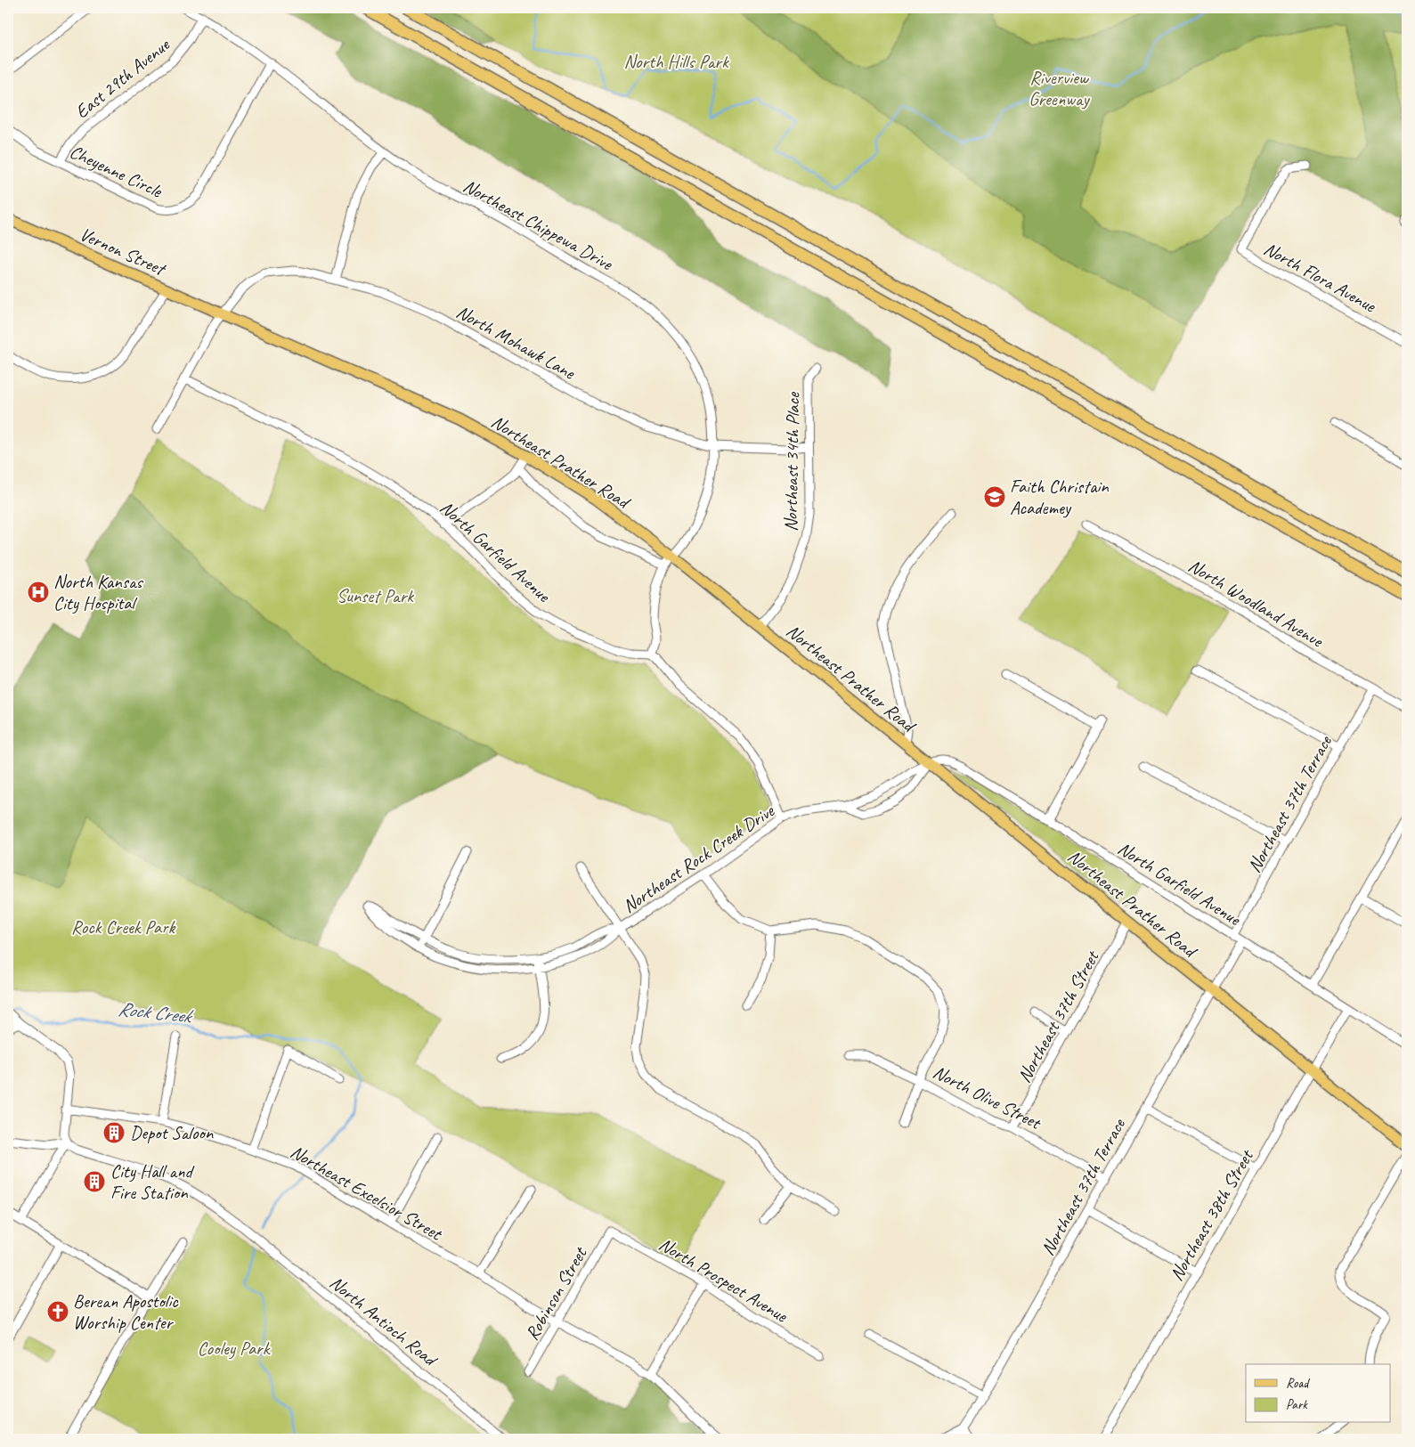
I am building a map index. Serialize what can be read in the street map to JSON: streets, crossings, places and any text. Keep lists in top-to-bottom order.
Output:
{
  "streets": {
    "main road": ["Vernon Street", "Northeast Prather Road"],
    "street": [
      "East 29th Avenue",
      "Cheyenne Circle",
      "Northeast Chippewa Drive",
      "North Flora Avenue",
      "North Mohawk Lane",
      "Northeast 34th Place",
      "North Garfield Avenue",
      "North Woodland Avenue",
      "Northeast 37th Terrace",
      "Northeast Rock Creek Drive",
      "Northeast 37th Street",
      "North Olive Street",
      "Northeast Excelsior Street",
      "Northeast 38th Street",
      "North Prospect Avenue",
      "Robinson Street",
      "North Antioch Road"
    ]
  },
  "crossings": [
    ["East 29th Avenue", "Cheyenne Circle"],
    ["East 29th Avenue", "Northeast Chippewa Drive"],
    ["Cheyenne Circle", "Northeast Chippewa Drive"],
    ["Northeast Chippewa Drive", "North Mohawk Lane"],
    ["Northeast Chippewa Drive", "Northeast Prather Road"],
    ["Vernon Street", "North Mohawk Lane"],
    ["Vernon Street", "Northeast Prather Road"],
    ["North Mohawk Lane", "Northeast Prather Road"],
    ["North Mohawk Lane", "Northeast 34th Place"],
    ["North Mohawk Lane", "North Garfield Avenue"],
    ["Northeast Prather Road", "Northeast 34th Place"],
    ["Northeast Prather Road", "North Garfield Avenue"],
    ["Northeast Prather Road", "Northeast 37th Terrace"],
    ["Northeast Prather Road", "Northeast Rock Creek Drive"],
    ["Northeast Prather Road", "Northeast 37th Street"],
    ["Northeast Prather Road", "Northeast 38th Street"],
    ["North Garfield Avenue", "Northeast 37th Terrace"],
    ["North Garfield Avenue", "Northeast Rock Creek Drive"],
    ["North Garfield Avenue", "Northeast 38th Street"],
    ["North Woodland Avenue", "Northeast 37th Terrace"],
    ["Northeast 37th Terrace", "North Olive Street"],
    ["Northeast 37th Street", "North Olive Street"],
    ["Northeast Excelsior Street", "Robinson Street"],
    ["North Prospect Avenue", "Robinson Street"]
  ],
  "water": ["Rock Creek"],
  "parks": [
    "North Hills Park",
    "Riverview Greenway",
    "Sunset Park",
    "Rock Creek Park",
    "Cooley Park"
  ],
  "places": {
    "school or university": ["Faith Christain Academey"],
    "hospital": ["North Kansas City Hospital"],
    "building": ["Depot Saloon", "City Hall and Fire Station"],
    "church": ["Berean Apostolic Worship Center"]
  },
  "legend": ["Road", "Park"]
}
